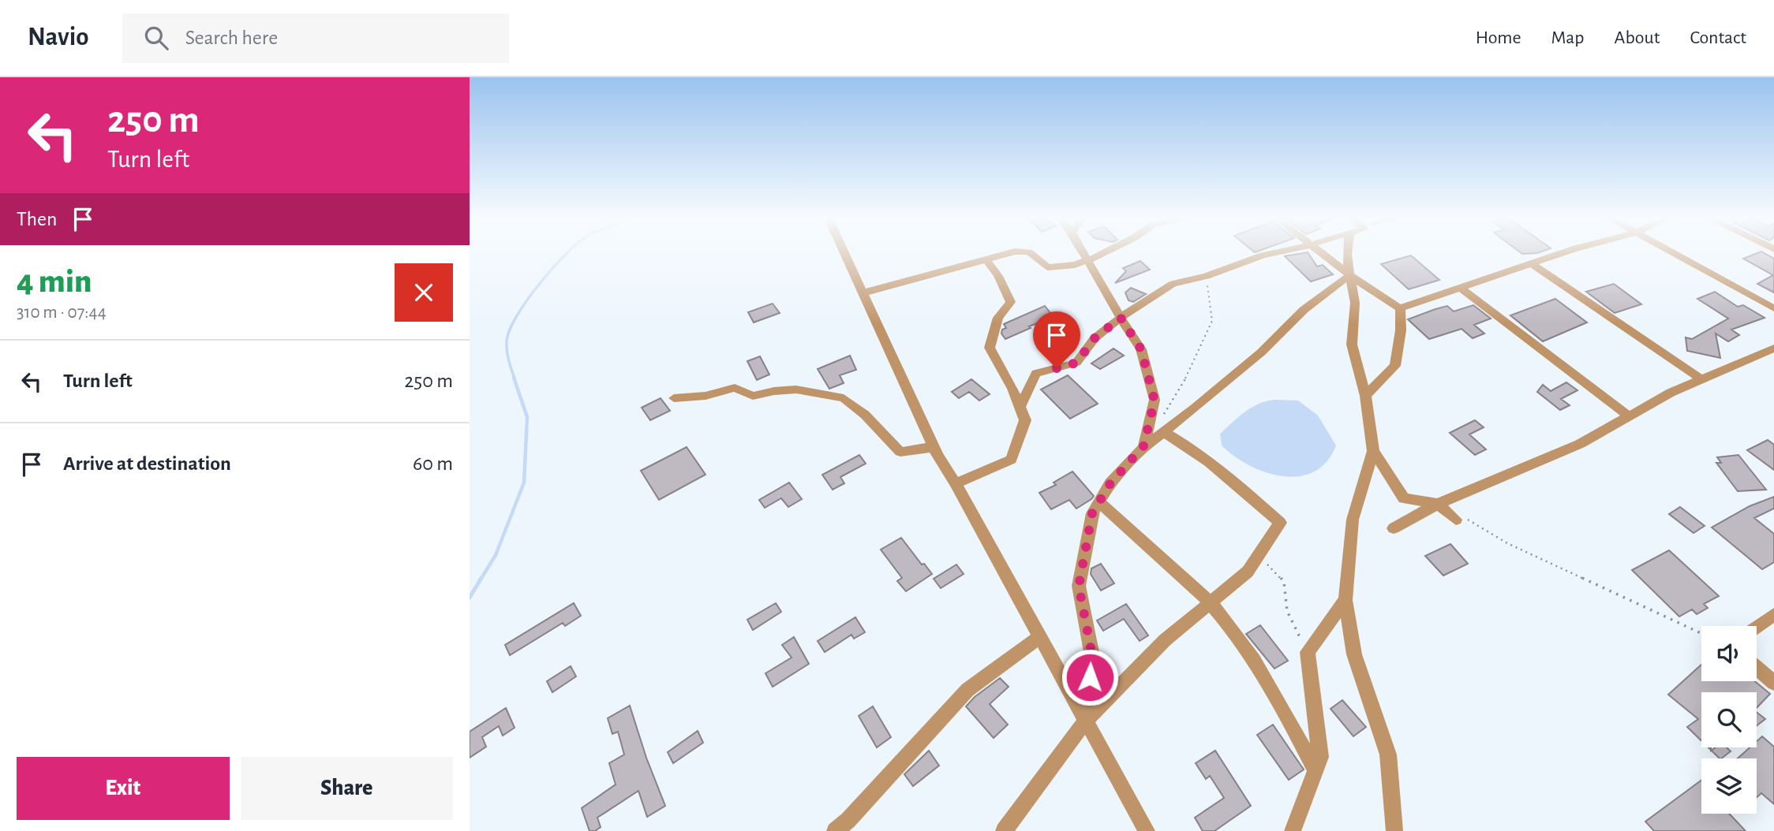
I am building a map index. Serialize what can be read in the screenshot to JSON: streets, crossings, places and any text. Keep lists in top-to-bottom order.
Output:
{
  "page": {
    "header": "Navio",
    "search": "Search here",
    "nav": [
      "Home",
      "Map",
      "About",
      "Contact"
    ],
    "turn": ["250 m", "Turn left"],
    "then": "Then",
    "heading": ["4 min", "310 m · 07:44"],
    "list": [
      {
        "name": "Turn left",
        "value": "250 m"
      },
      {
        "name": "Arrive at destination",
        "value": "60 m"
      }
    ],
    "buttons": ["Exit", "Share"]
  }
}
